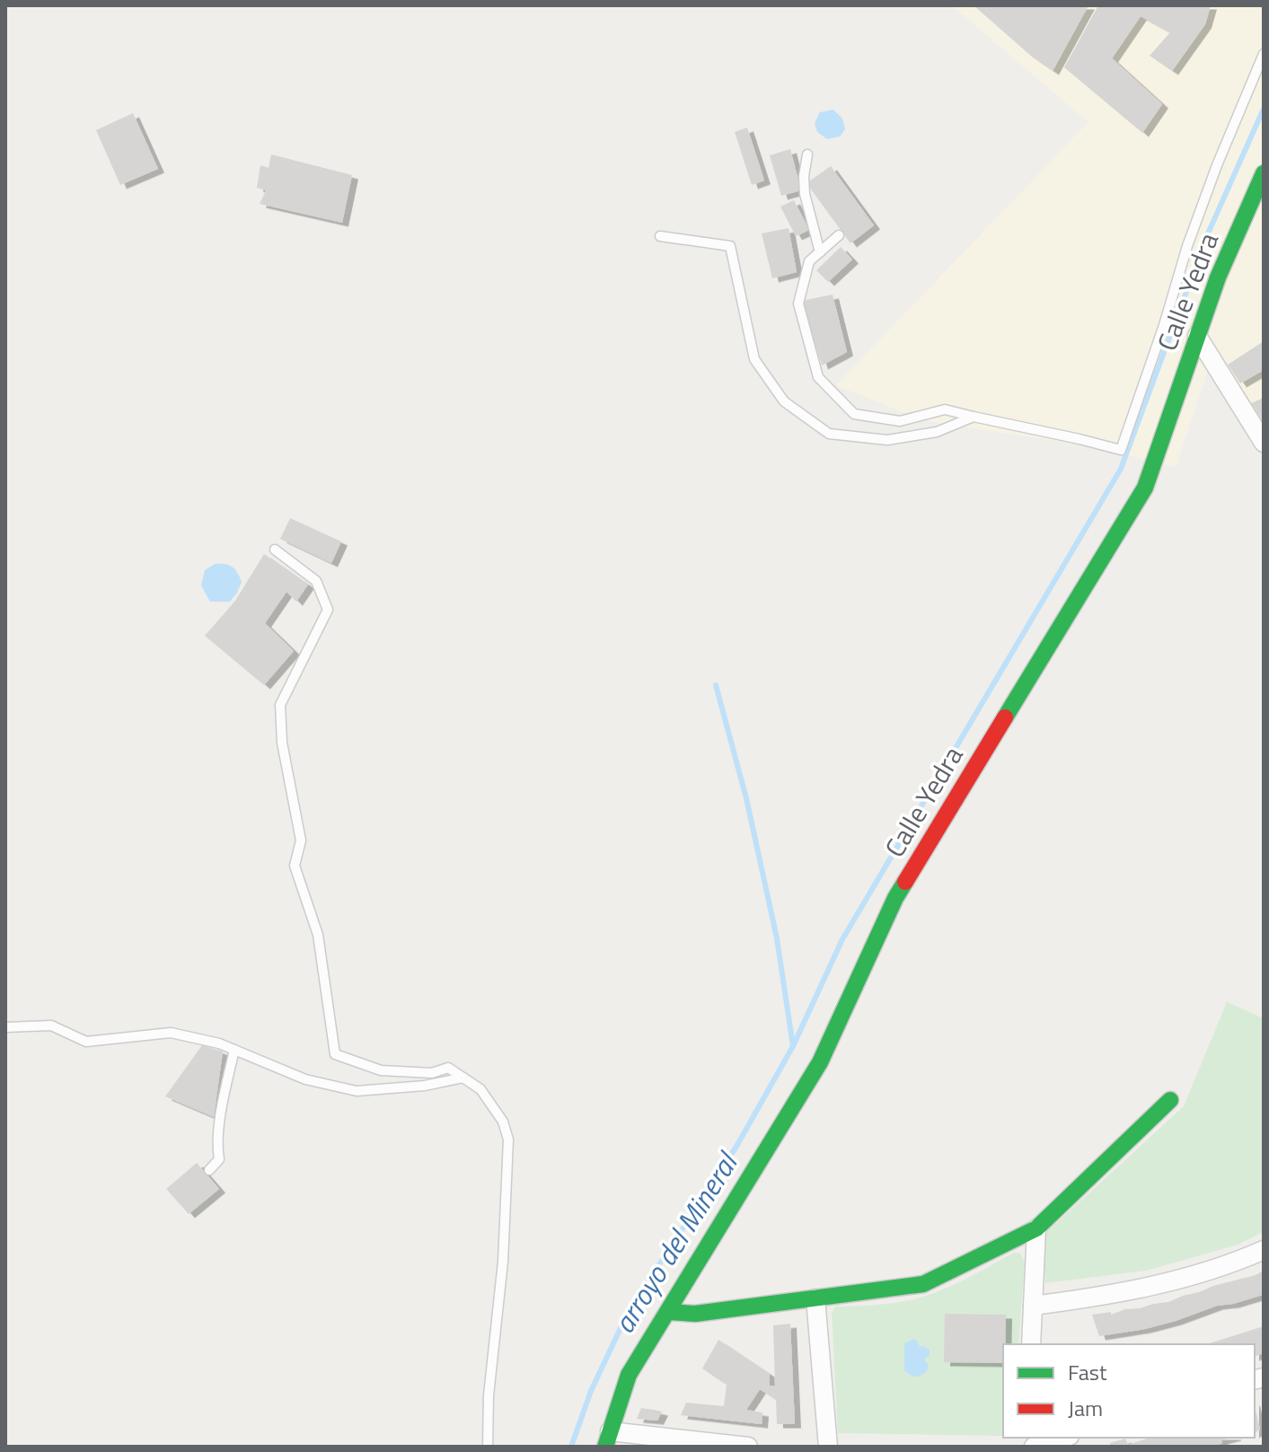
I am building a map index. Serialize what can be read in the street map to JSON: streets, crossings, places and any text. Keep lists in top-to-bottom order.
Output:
{
  "streets": {
    "street": ["Calle Yedra"]
  },
  "water": ["arroyo del Mineral"],
  "legend": ["Fast", "Jam"]
}
